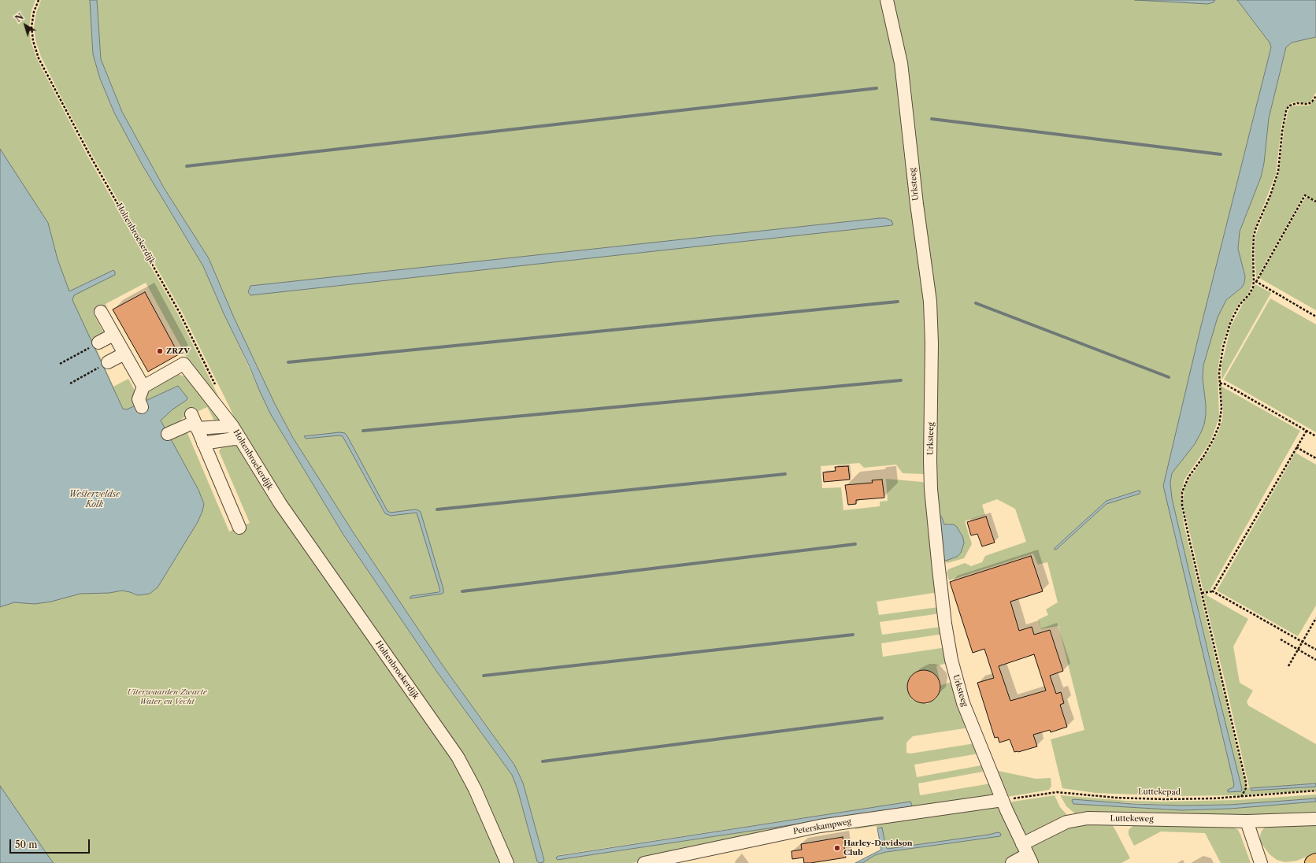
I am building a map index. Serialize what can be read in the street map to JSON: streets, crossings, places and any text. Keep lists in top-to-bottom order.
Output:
{
  "streets": {
    "street": [
      "Urksteeg",
      "Holtenbroekerdijk",
      "Luttekeweg",
      "Peterskampweg"
    ],
    "path": ["Luttekepad"]
  },
  "crossings": [
    ["Urksteeg", "Luttekepad"],
    ["Urksteeg", "Luttekeweg"],
    ["Urksteeg", "Peterskampweg"],
    ["Luttekepad", "Peterskampweg"]
  ],
  "water": ["Westerveldse Kolk"],
  "parks": ["Uiterwaarden Zwarte Water en Vecht"],
  "places": ["ZRZV", "Harley-Davidson Club"],
  "scale_bar": "50 m",
  "north": "top left"
}
